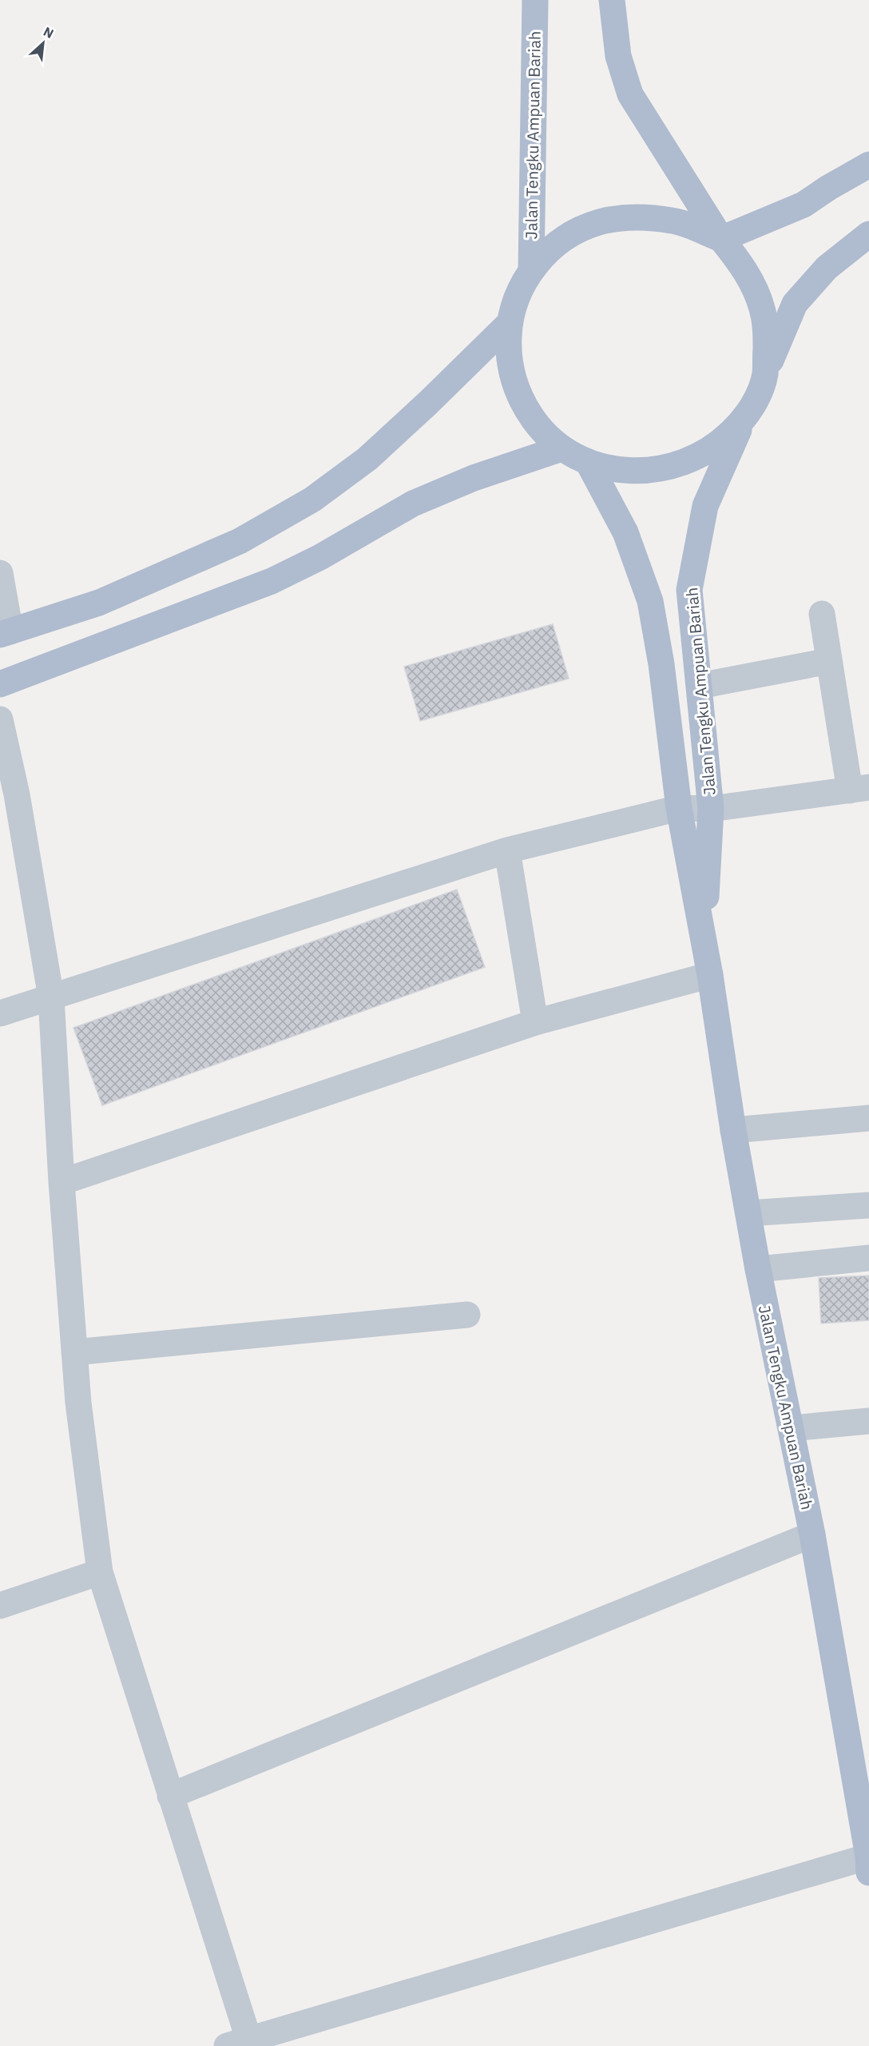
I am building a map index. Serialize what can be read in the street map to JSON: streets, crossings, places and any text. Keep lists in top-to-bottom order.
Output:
{
  "streets": {
    "main road": ["Jalan Tengku Ampuan Bariah"]
  },
  "north": "top right"
}
